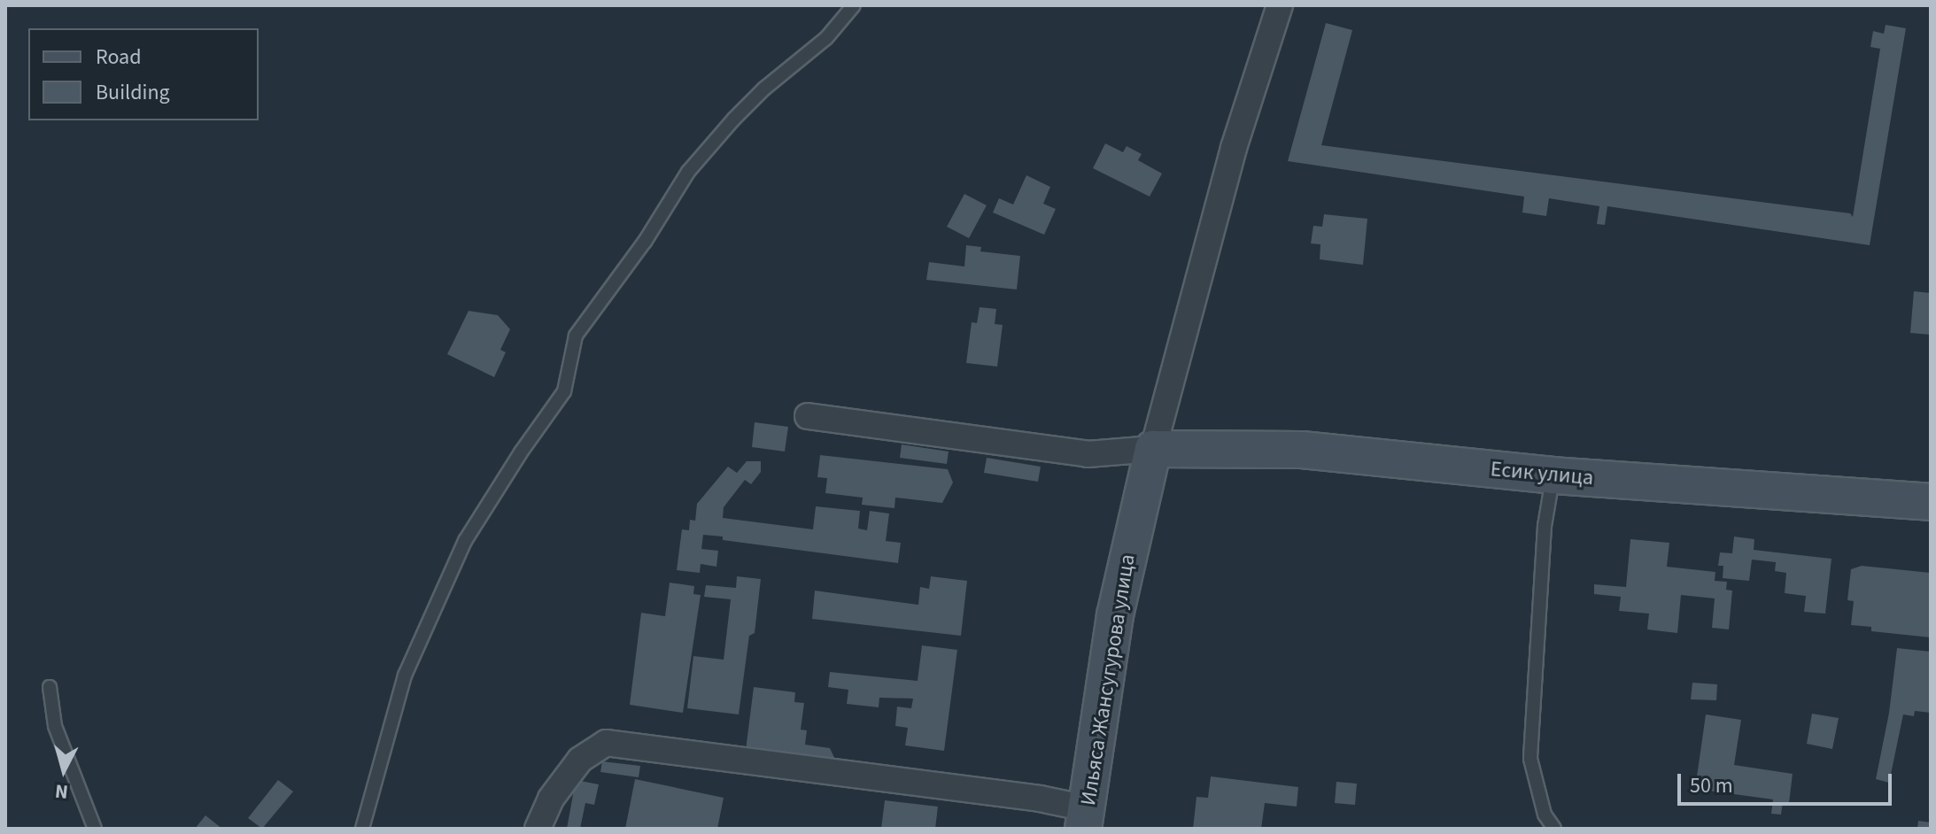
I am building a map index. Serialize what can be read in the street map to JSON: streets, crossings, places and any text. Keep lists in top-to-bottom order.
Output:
{
  "streets": {
    "street": ["Есик улица", "Ильяса Жансугурова улица"]
  },
  "crossings": [
    ["Есик улица", "Ильяса Жансугурова улица"]
  ],
  "legend": ["Road", "Building"],
  "scale_bar": "50 m",
  "north": "bottom"
}
